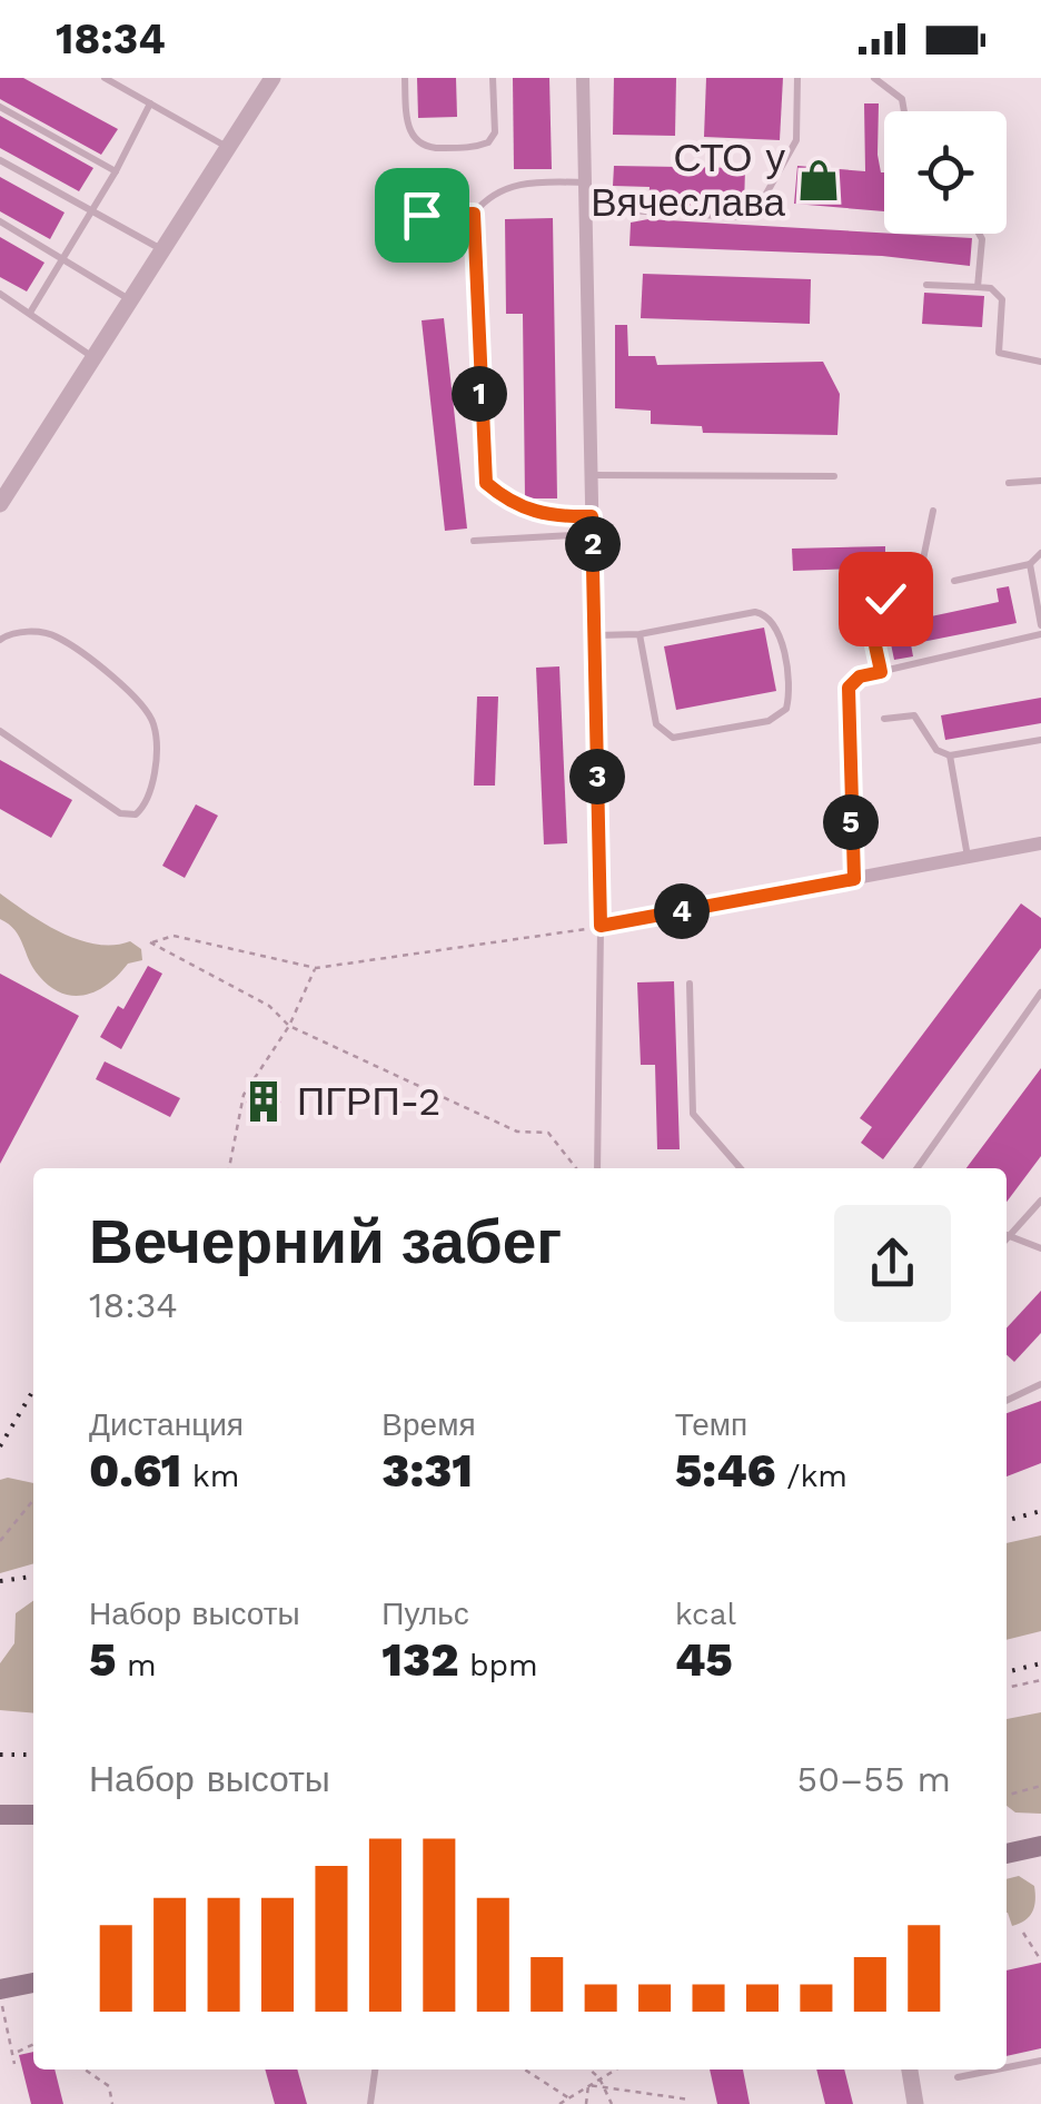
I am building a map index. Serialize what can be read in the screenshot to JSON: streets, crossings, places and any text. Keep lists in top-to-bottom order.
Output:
{
  "places": {
    "shop": ["СТО у Вячеслава"],
    "building": ["ПГРП-2"]
  },
  "page": {
    "status": "18:34",
    "pins": [
      "1",
      "2",
      "3",
      "5",
      "4"
    ],
    "heading": ["Вечерний забег", "18:34"],
    "stats": [
      ["Дистанция", "0.61 km"],
      ["Время", "3:31"],
      ["Темп", "5:46 /km"],
      ["Набор высоты", "5 m"],
      ["Пульс", "132 bpm"],
      ["kcal", "45"]
    ],
    "chart": ["Набор высоты", "50–55 m"]
  }
}
